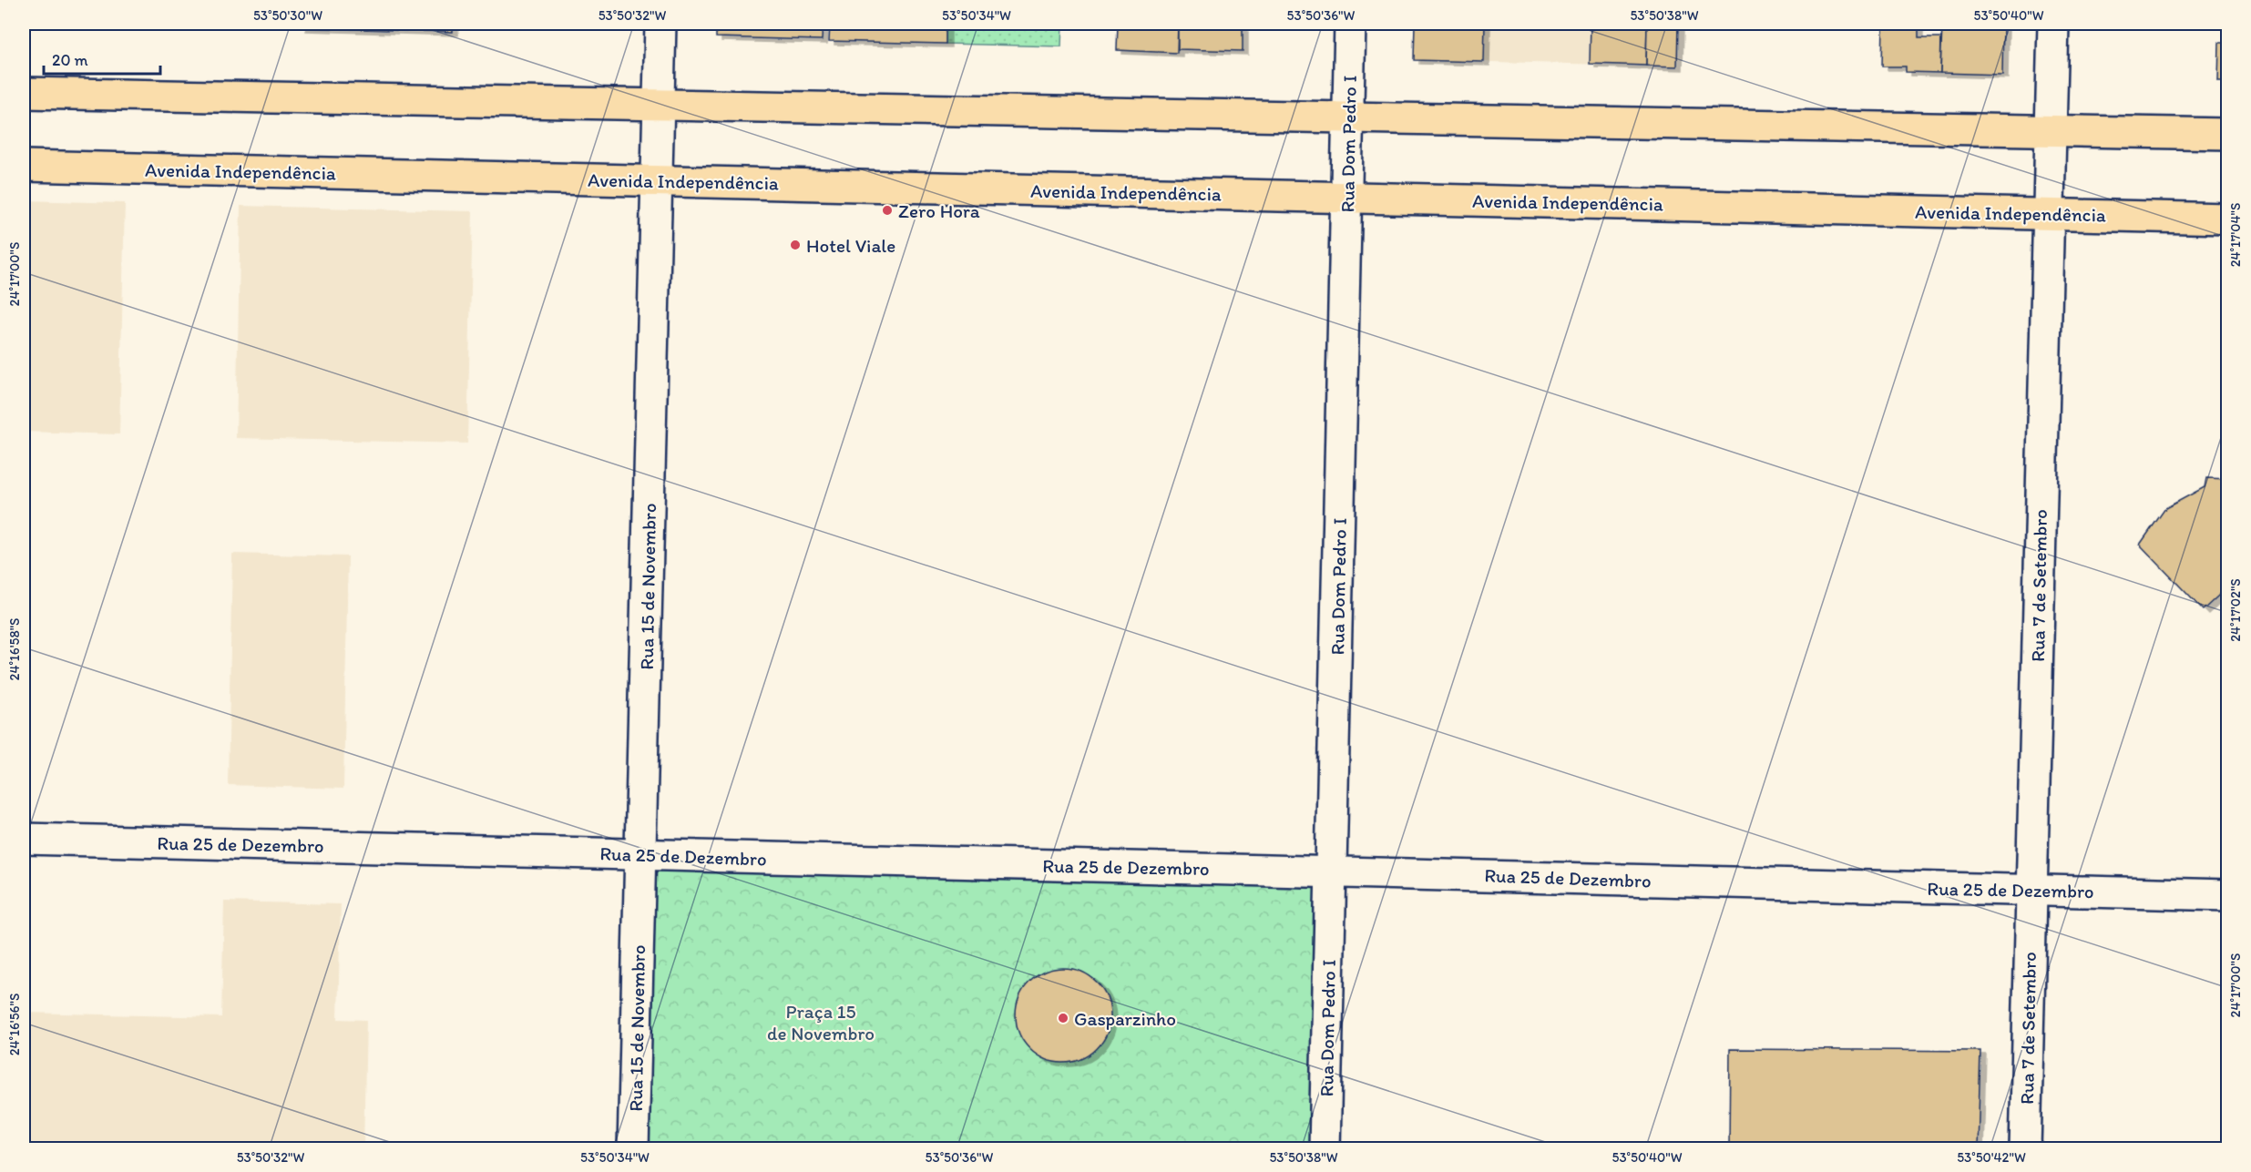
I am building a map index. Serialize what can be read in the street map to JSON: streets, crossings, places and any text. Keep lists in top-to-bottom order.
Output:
{
  "streets": {
    "main road": ["Avenida Independência"],
    "street": [
      "Rua Dom Pedro I",
      "Rua 7 de Setembro",
      "Rua 15 de Novembro",
      "Rua 25 de Dezembro"
    ]
  },
  "crossings": [
    ["Rua Dom Pedro I", "Avenida Independência"],
    ["Rua Dom Pedro I", "Rua 25 de Dezembro"],
    ["Avenida Independência", "Rua 7 de Setembro"],
    ["Avenida Independência", "Rua 15 de Novembro"],
    ["Rua 7 de Setembro", "Rua 25 de Dezembro"],
    ["Rua 15 de Novembro", "Rua 25 de Dezembro"]
  ],
  "parks": ["Praça 15 de Novembro"],
  "places": ["Zero Hora", "Hotel Viale", "Gasparzinho"],
  "scale_bar": "20 m",
  "coordinates": [
    "53°50'30\"W",
    "53°50'32\"W",
    "53°50'34\"W",
    "53°50'36\"W",
    "53°50'38\"W",
    "53°50'40\"W",
    "24°17'04\"S",
    "24°17'00\"S",
    "24°17'02\"S",
    "24°16'58\"S",
    "24°16'56\"S",
    "53°50'42\"W"
  ]
}
